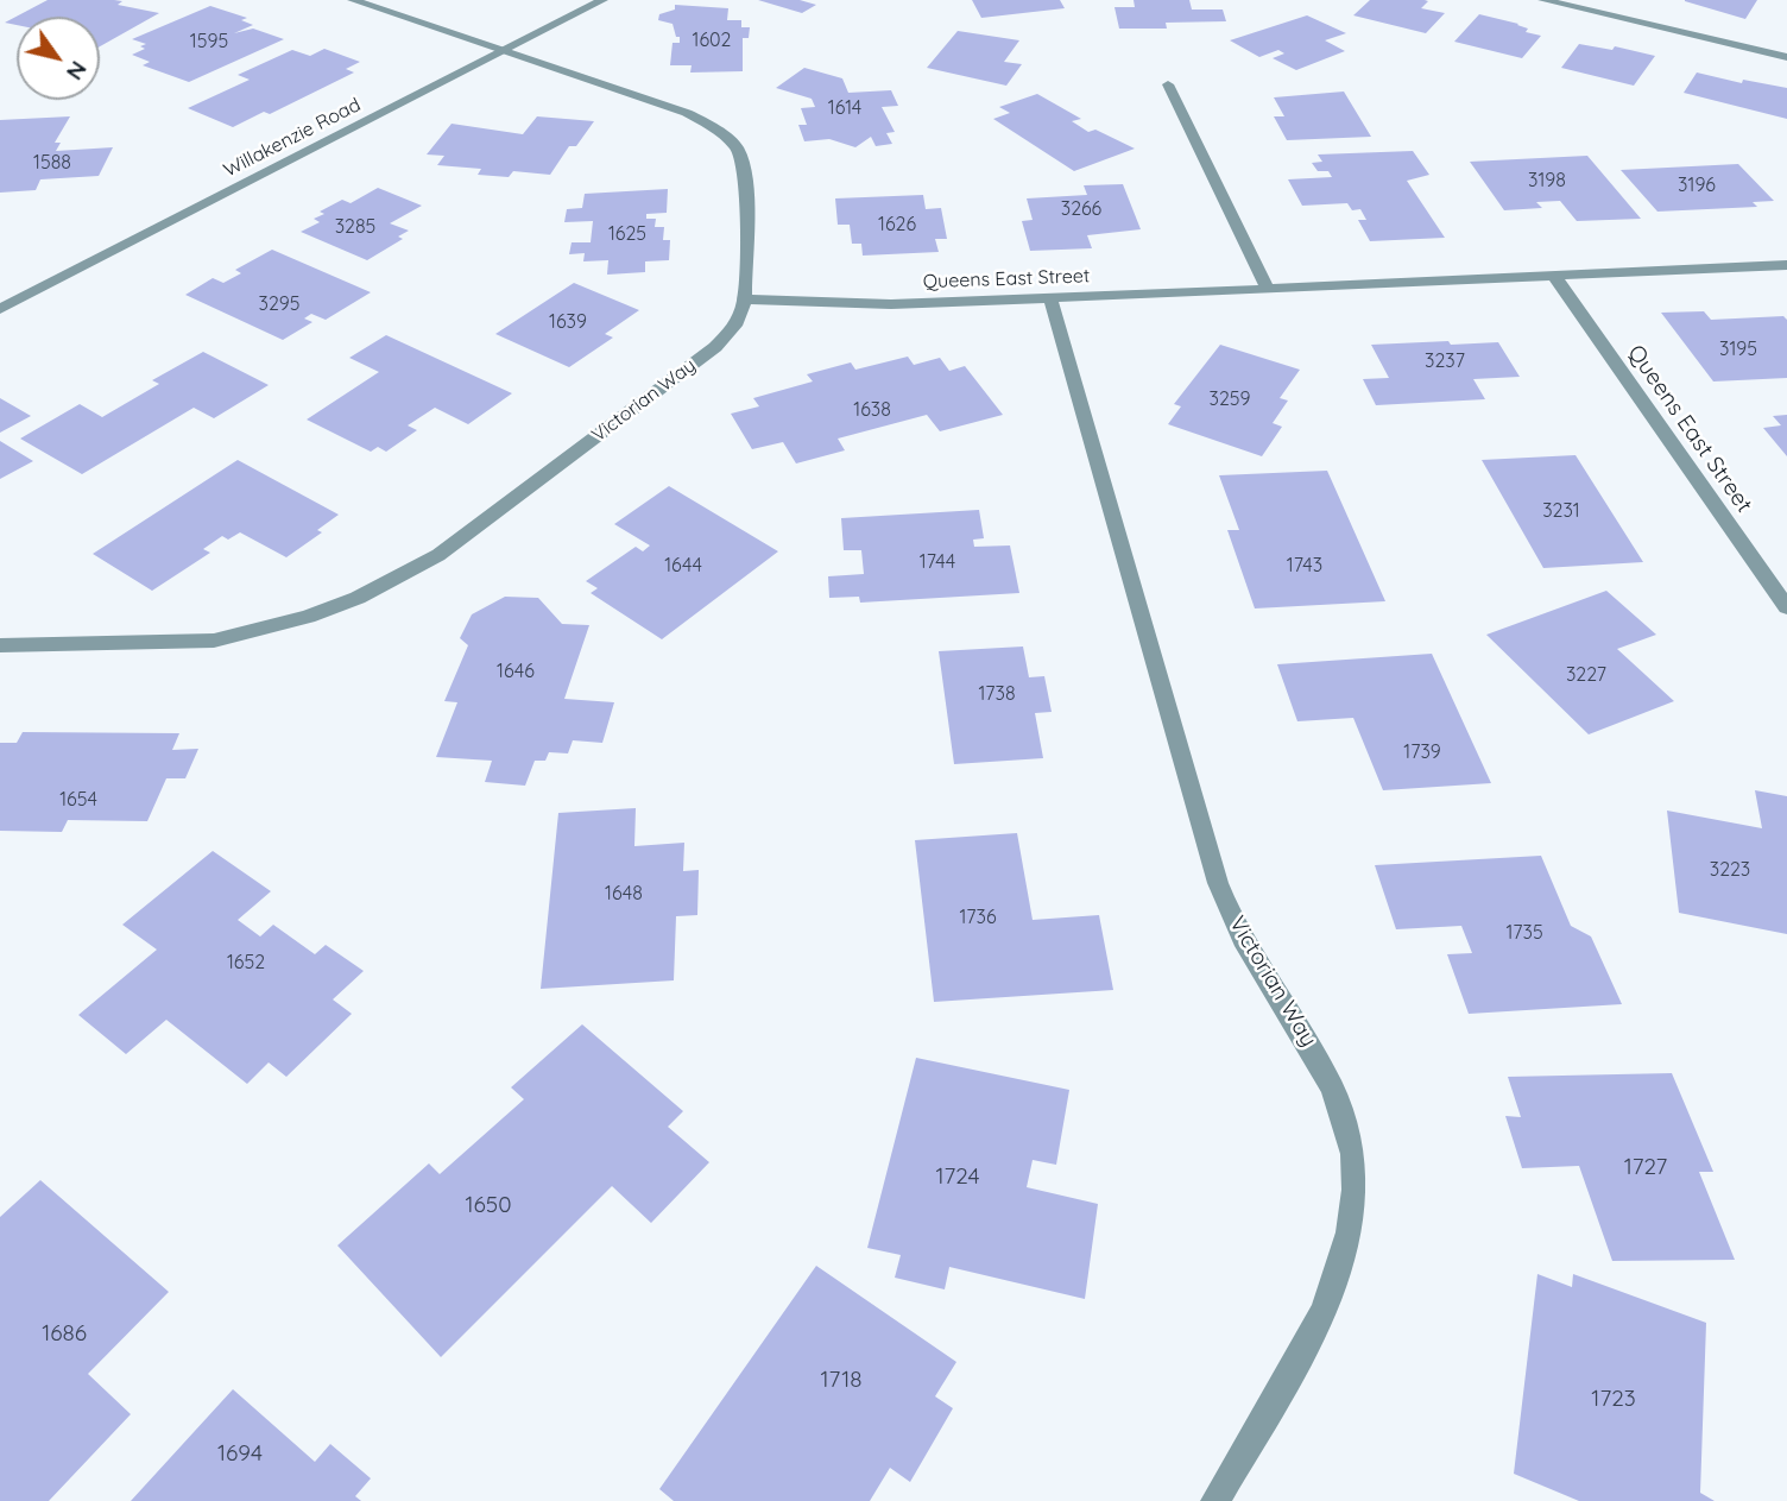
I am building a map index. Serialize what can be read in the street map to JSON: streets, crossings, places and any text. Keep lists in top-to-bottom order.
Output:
{
  "streets": {
    "street": ["Willakenzie Road", "Queens East Street", "Victorian Way"]
  },
  "crossings": [
    ["Willakenzie Road", "Victorian Way"],
    ["Queens East Street", "Victorian Way"]
  ],
  "house_numbers": [
    "1602",
    "1595",
    "1614",
    "1588",
    "3198",
    "3196",
    "3266",
    "1626",
    "3285",
    "1625",
    "3295",
    "1639",
    "3195",
    "3237",
    "3259",
    "1638",
    "3231",
    "1744",
    "1644",
    "1743",
    "1646",
    "3227",
    "1738",
    "1739",
    "1654",
    "3223",
    "1648",
    "1736",
    "1735",
    "1652",
    "1727",
    "1724",
    "1650",
    "1686",
    "1718",
    "1723",
    "1694"
  ],
  "north": "bottom right"
}
